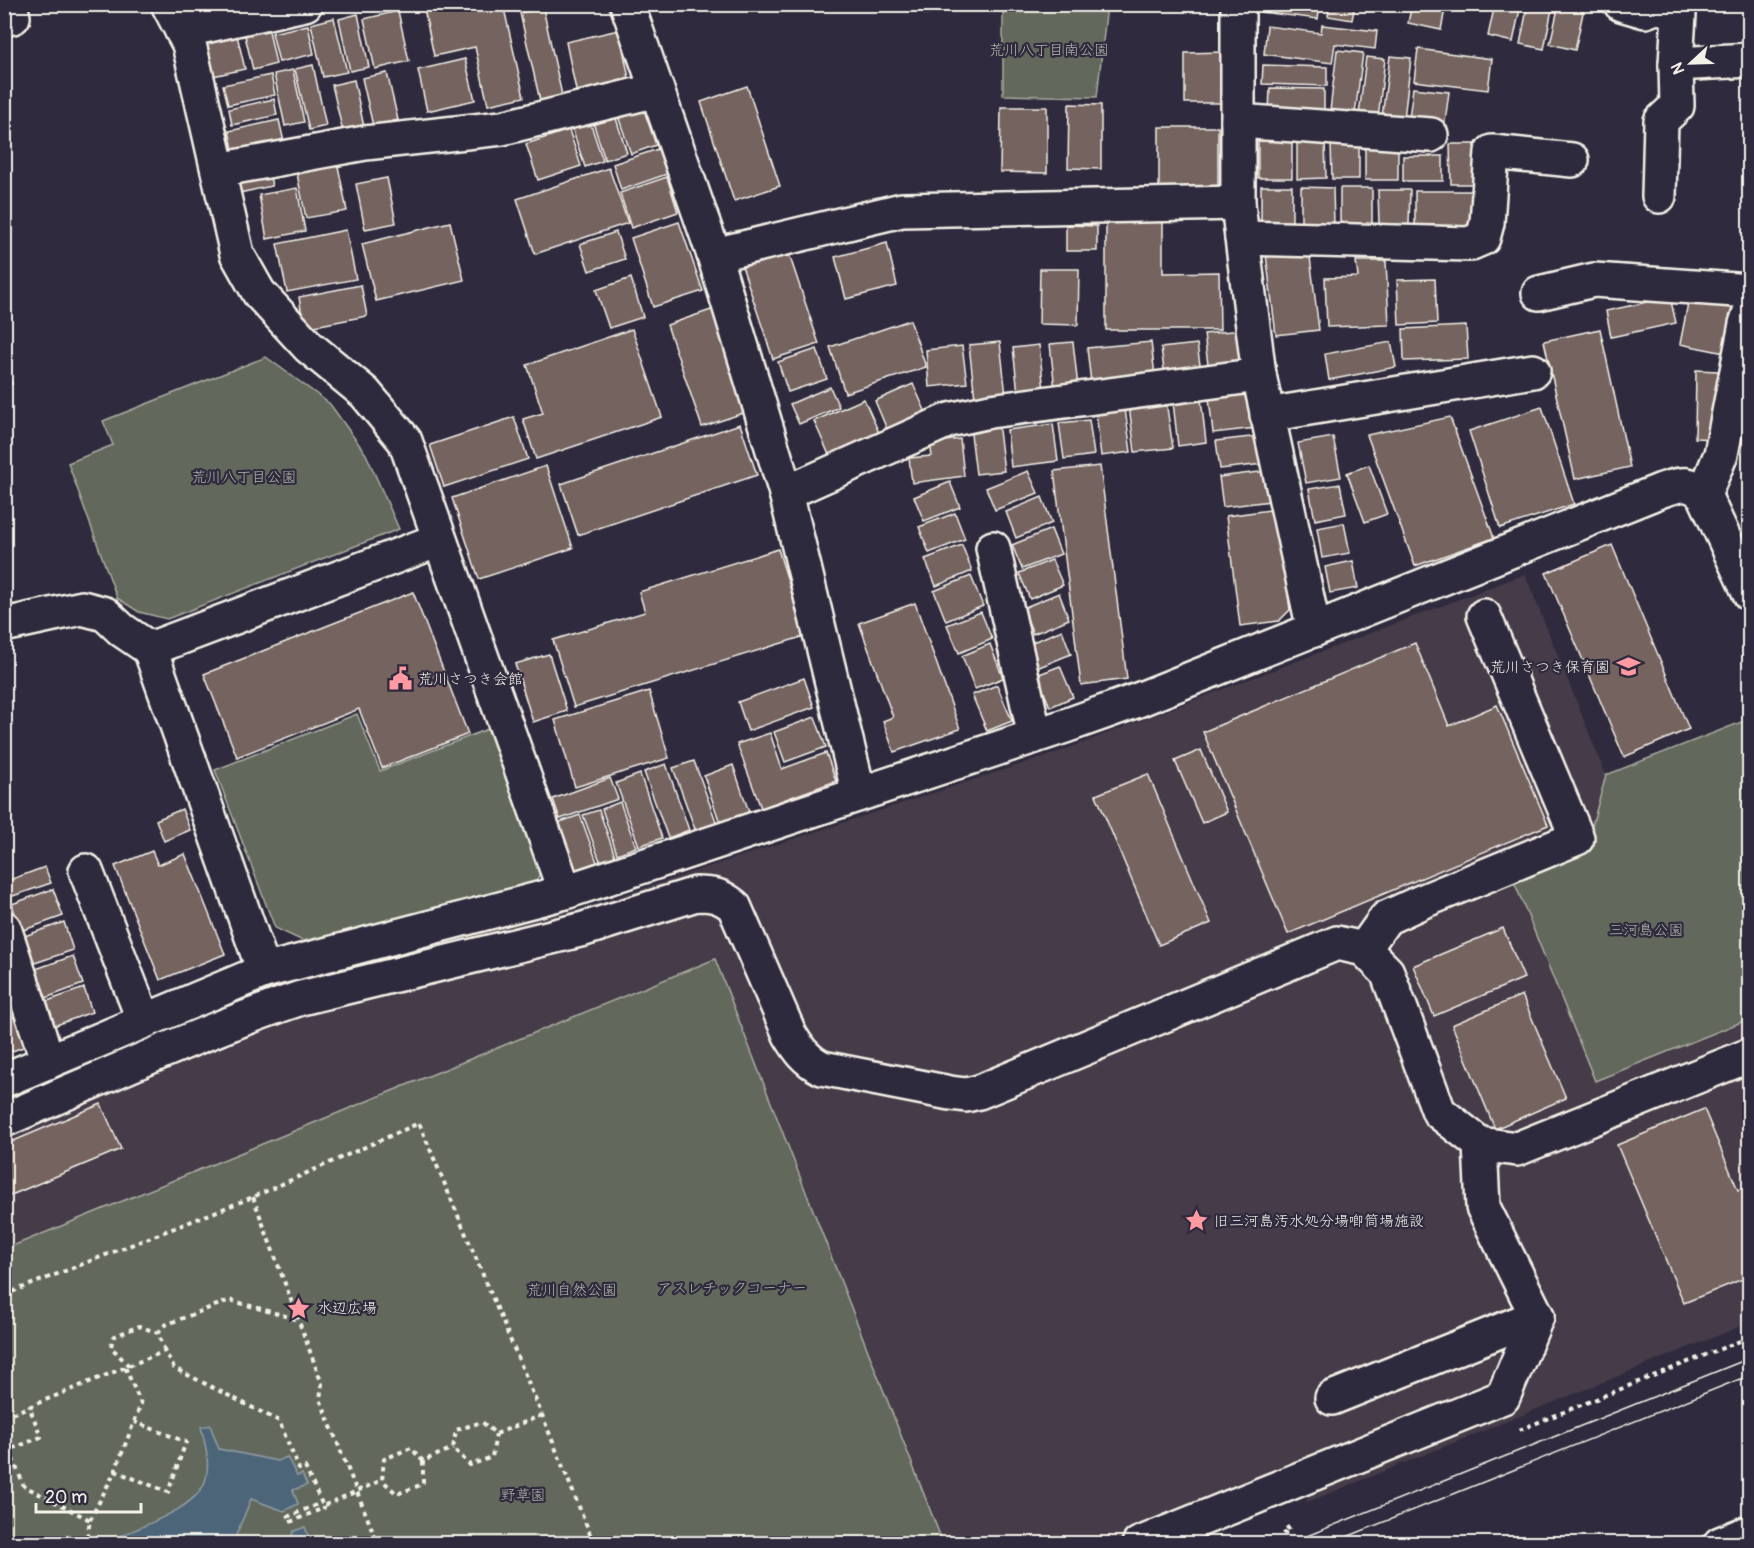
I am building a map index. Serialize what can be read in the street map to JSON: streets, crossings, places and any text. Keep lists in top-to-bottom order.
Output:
{
  "parks": [
    "荒川八丁目南公園",
    "荒川八丁目公園",
    "三河島公園",
    "アスレチックコーナー",
    "荒川自然公園",
    "野草園"
  ],
  "places": {
    "school or university": ["荒川さつき保育園"],
    "public building": ["荒川さつき会館"],
    "place": ["旧三河島汚水処分場喞筒場施設", "水辺広場"]
  },
  "scale_bar": "20 m",
  "north": "left"
}
